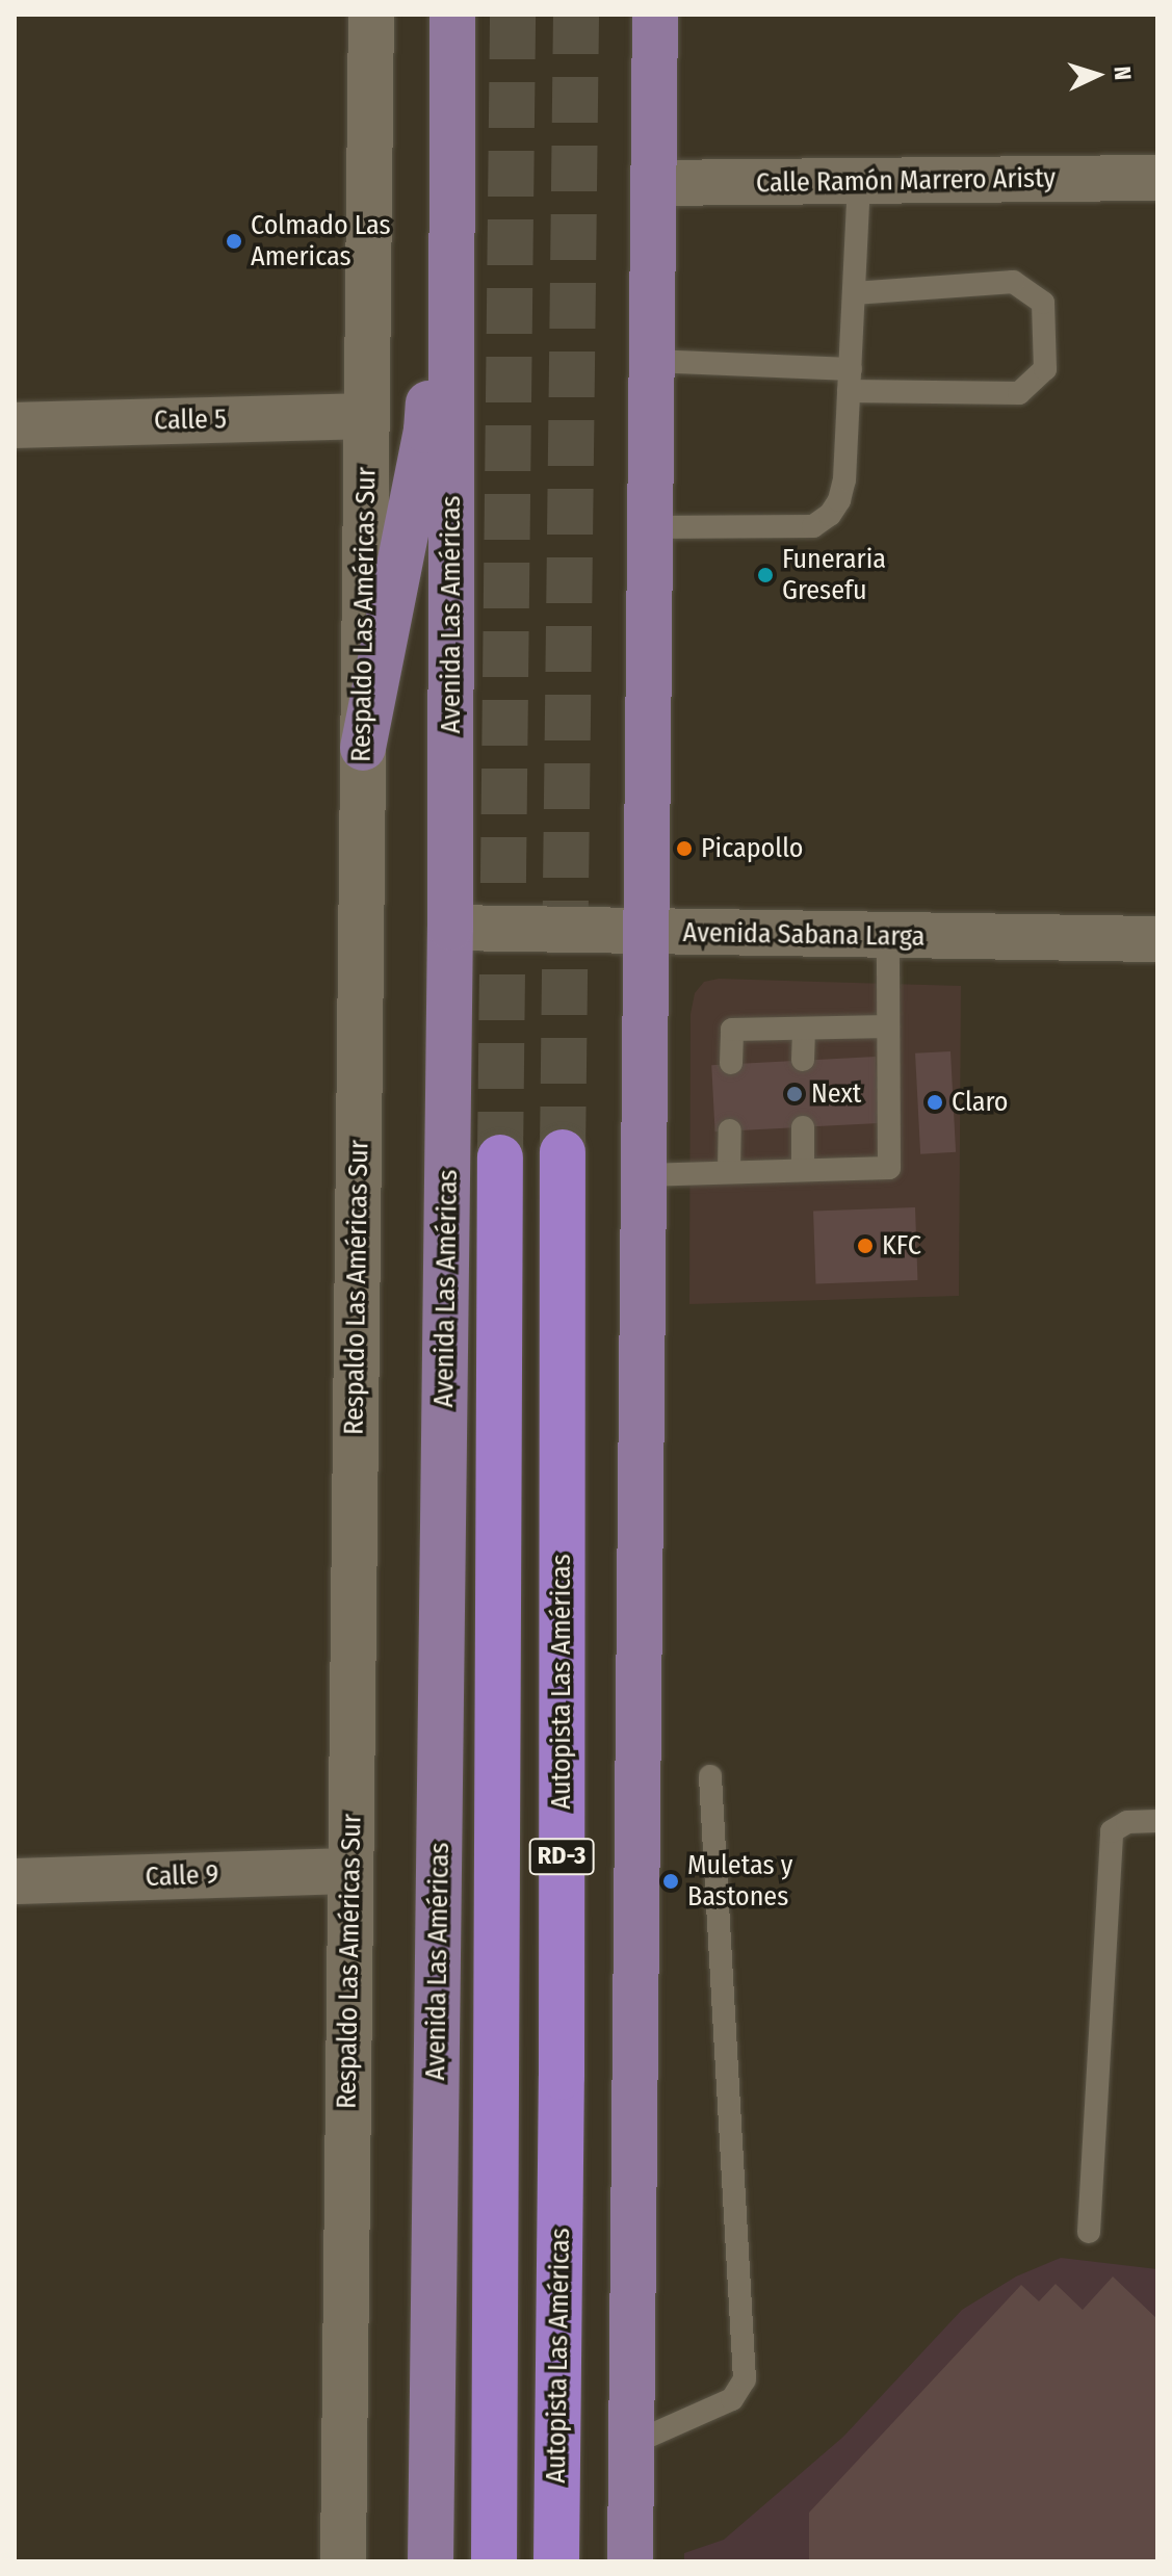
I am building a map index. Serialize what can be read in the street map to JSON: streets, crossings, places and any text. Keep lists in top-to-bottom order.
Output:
{
  "streets": {
    "highway": ["Autopista Las Américas", "RD-3"],
    "main road": ["Avenida Las Américas"],
    "street": [
      "Calle Ramón Marrero Aristy",
      "Calle 5",
      "Respaldo Las Américas Sur",
      "Avenida Sabana Larga",
      "Calle 9"
    ]
  },
  "crossings": [
    ["Calle 5", "Respaldo Las Américas Sur"],
    ["Respaldo Las Américas Sur", "Calle 9"],
    ["Avenida Las Américas", "Avenida Sabana Larga"]
  ],
  "places": [
    "Colmado Las Americas",
    "Funeraria Gresefu",
    "Picapollo",
    "Next",
    "Claro",
    "KFC",
    "Muletas y Bastones"
  ],
  "north": "right"
}
